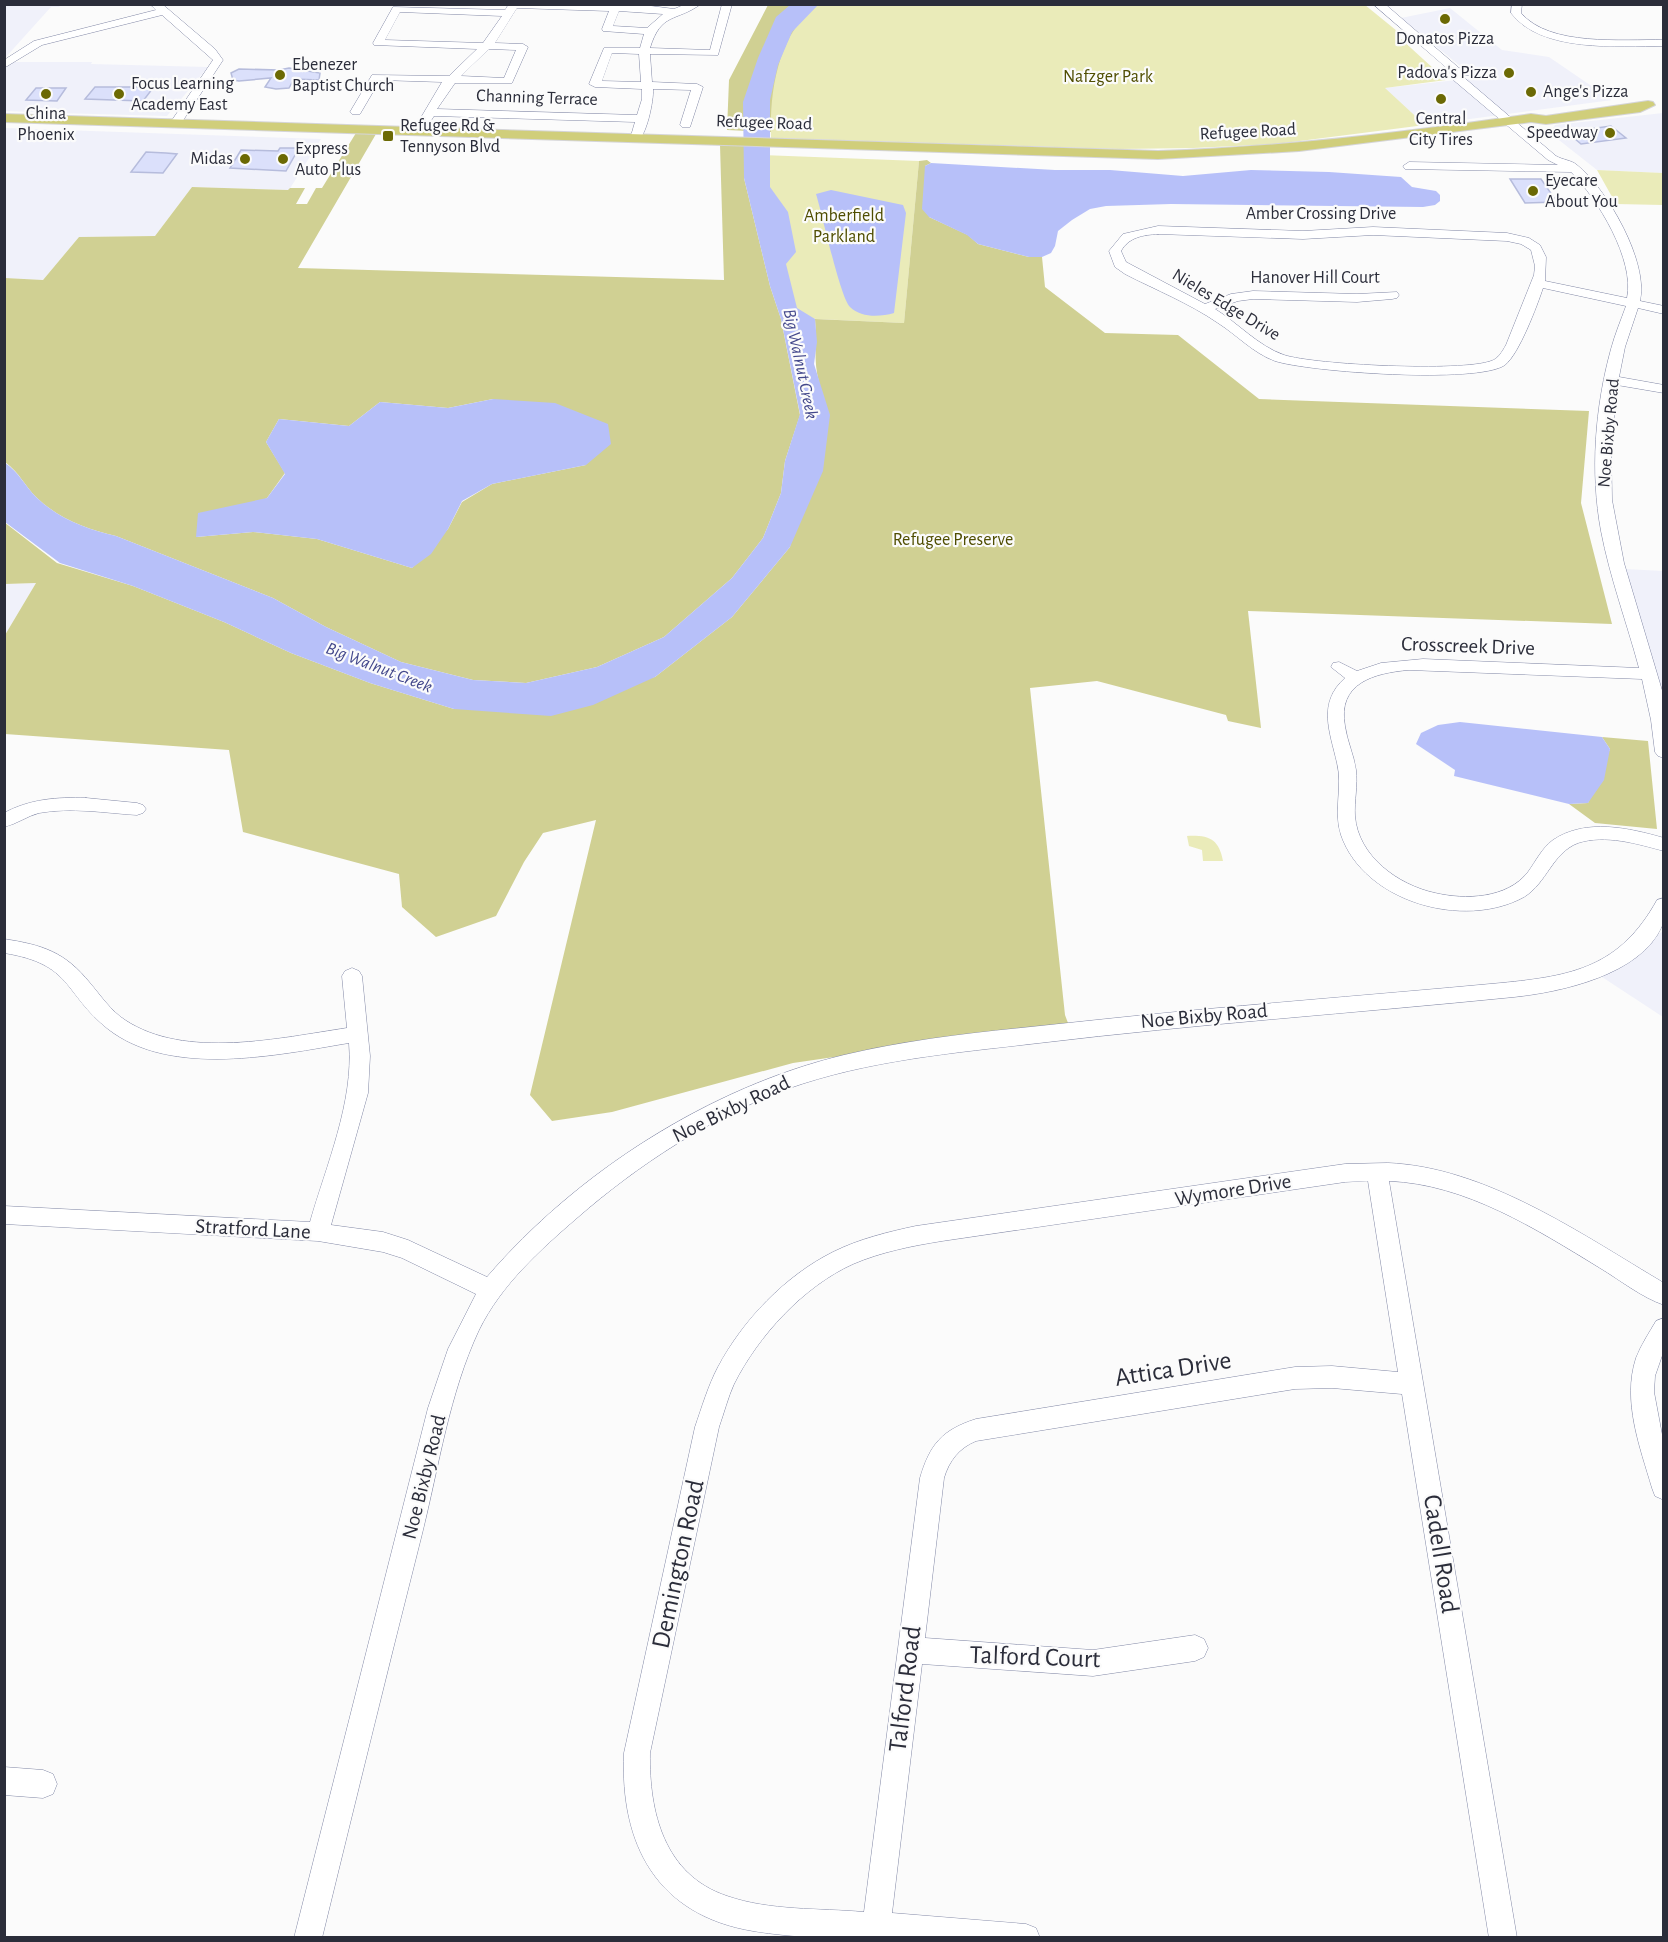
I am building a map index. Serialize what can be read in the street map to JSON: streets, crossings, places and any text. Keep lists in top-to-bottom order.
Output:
{
  "streets": {
    "main road": ["Refugee Road"],
    "street": [
      "Channing Terrace",
      "Amber Crossing Drive",
      "Hanover Hill Court",
      "Nieles Edge Drive",
      "Noe Bixby Road",
      "Crosscreek Drive",
      "Wymore Drive",
      "Stratford Lane",
      "Attica Drive",
      "Cadell Road",
      "Demington Road",
      "Talford Court",
      "Talford Road"
    ]
  },
  "crossings": [
    ["Refugee Road", "Noe Bixby Road"],
    ["Amber Crossing Drive", "Nieles Edge Drive"],
    ["Hanover Hill Court", "Nieles Edge Drive"],
    ["Noe Bixby Road", "Crosscreek Drive"],
    ["Noe Bixby Road", "Stratford Lane"],
    ["Wymore Drive", "Cadell Road"],
    ["Wymore Drive", "Demington Road"],
    ["Attica Drive", "Cadell Road"],
    ["Attica Drive", "Talford Road"],
    ["Demington Road", "Talford Road"],
    ["Talford Court", "Talford Road"]
  ],
  "water": ["Big Walnut Creek"],
  "parks": ["Nafzger Park", "Amberfield Parkland", "Refugee Preserve"],
  "places": {
    "other": [
      "Donatos Pizza",
      "Padova's Pizza",
      "Ebenezer Baptist Church",
      "Ange's Pizza",
      "China Phoenix",
      "Focus Learning Academy East",
      "Central City Tires",
      "Speedway",
      "Midas",
      "Express Auto Plus",
      "Eyecare About You"
    ],
    "transit": ["Refugee Rd & Tennyson Blvd"]
  }
}
